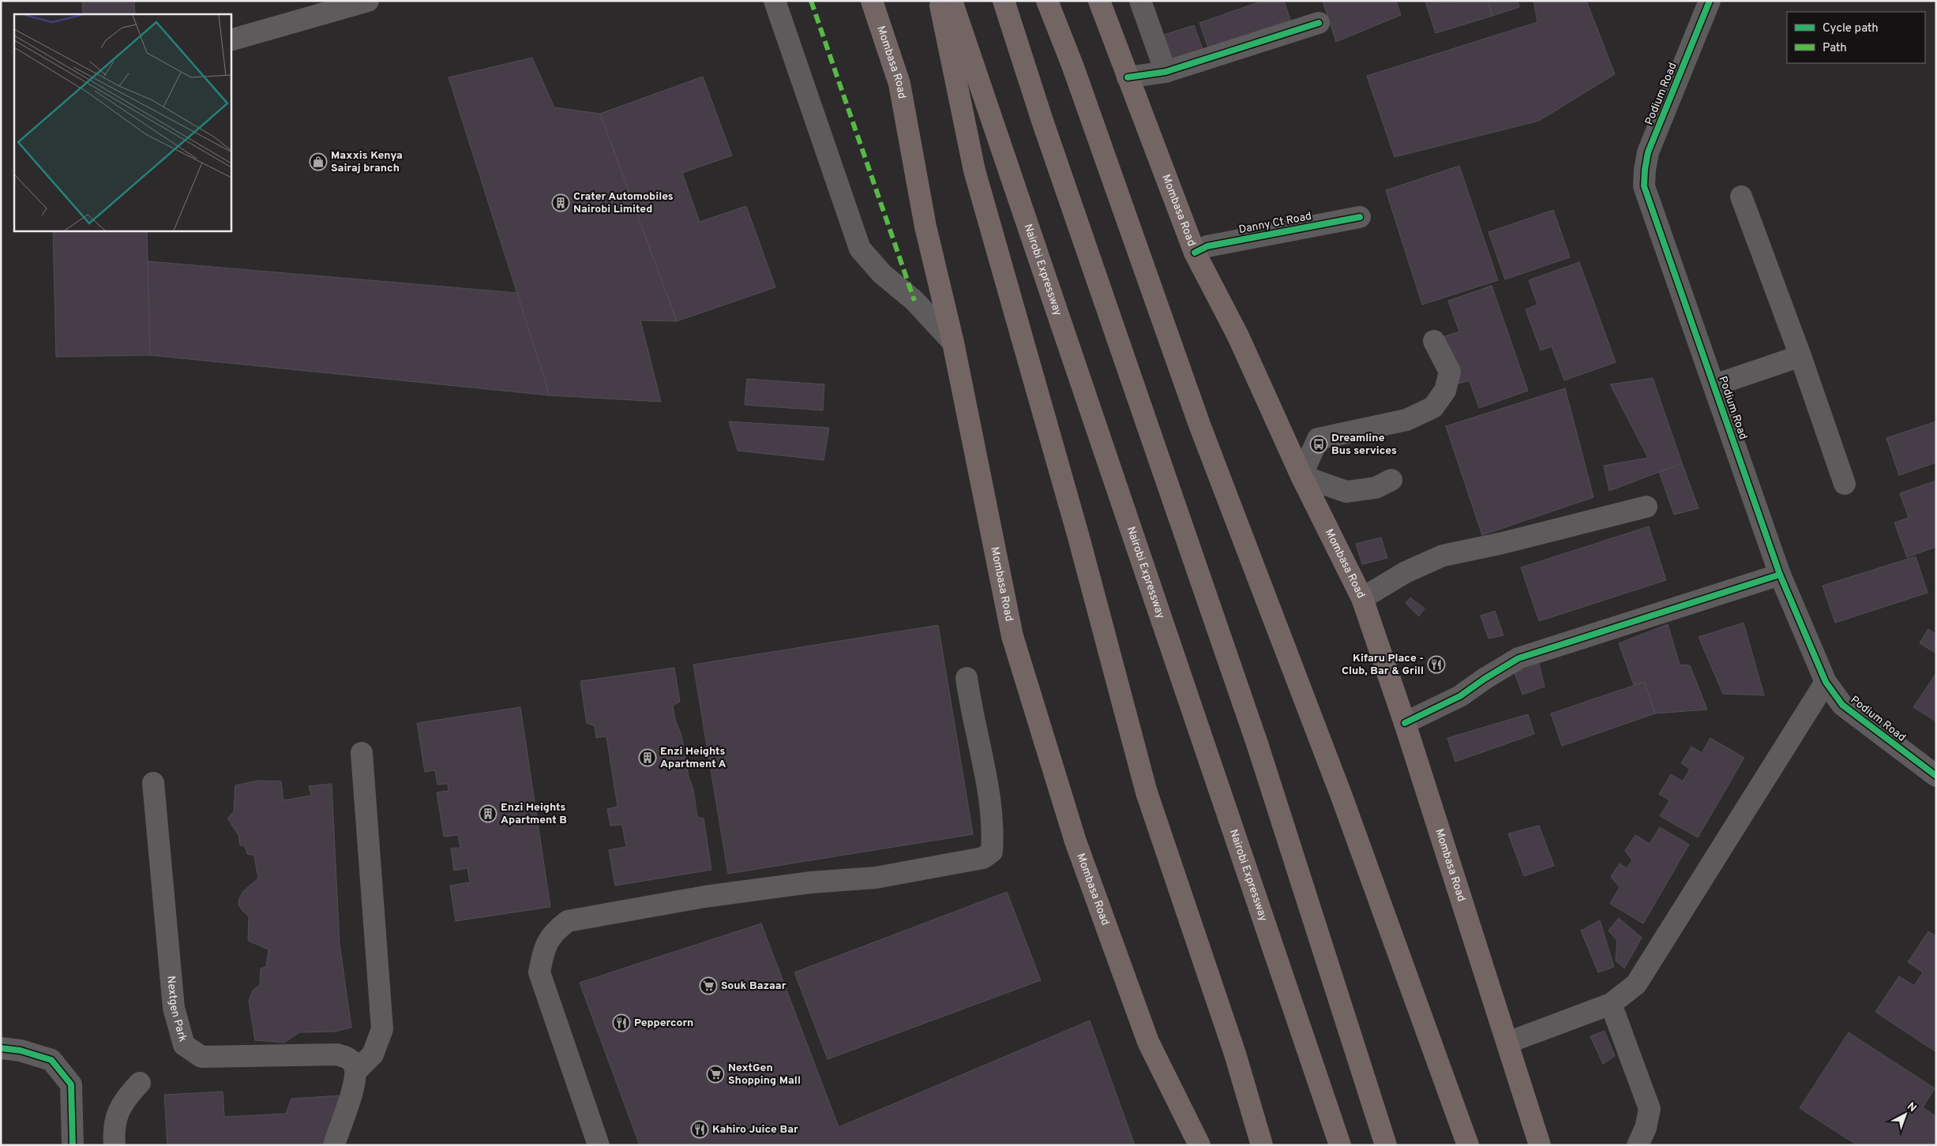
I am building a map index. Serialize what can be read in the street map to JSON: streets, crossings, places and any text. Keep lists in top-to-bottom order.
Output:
{
  "streets": {
    "highway": ["Mombasa Road", "Nairobi Expressway"],
    "street": ["Podium Road", "Danny Ct Road", "Nextgen Park"]
  },
  "crossings": [
    ["Mombasa Road", "Danny Ct Road"]
  ],
  "places": {
    "shop": ["Maxxis Kenya Sairaj branch"],
    "building": ["Crater Automobiles Nairobi Limited", "Enzi Heights Apartment A", "Enzi Heights Apartment B"],
    "bus stop": ["Dreamline Bus services"],
    "restaurant": ["Kifaru Place - Club, Bar & Grill", "Peppercorn", "Kahiro Juice Bar"],
    "supermarket": ["Souk Bazaar", "NextGen Shopping Mall"]
  },
  "legend": ["Cycle path", "Path"],
  "north": "top right"
}
